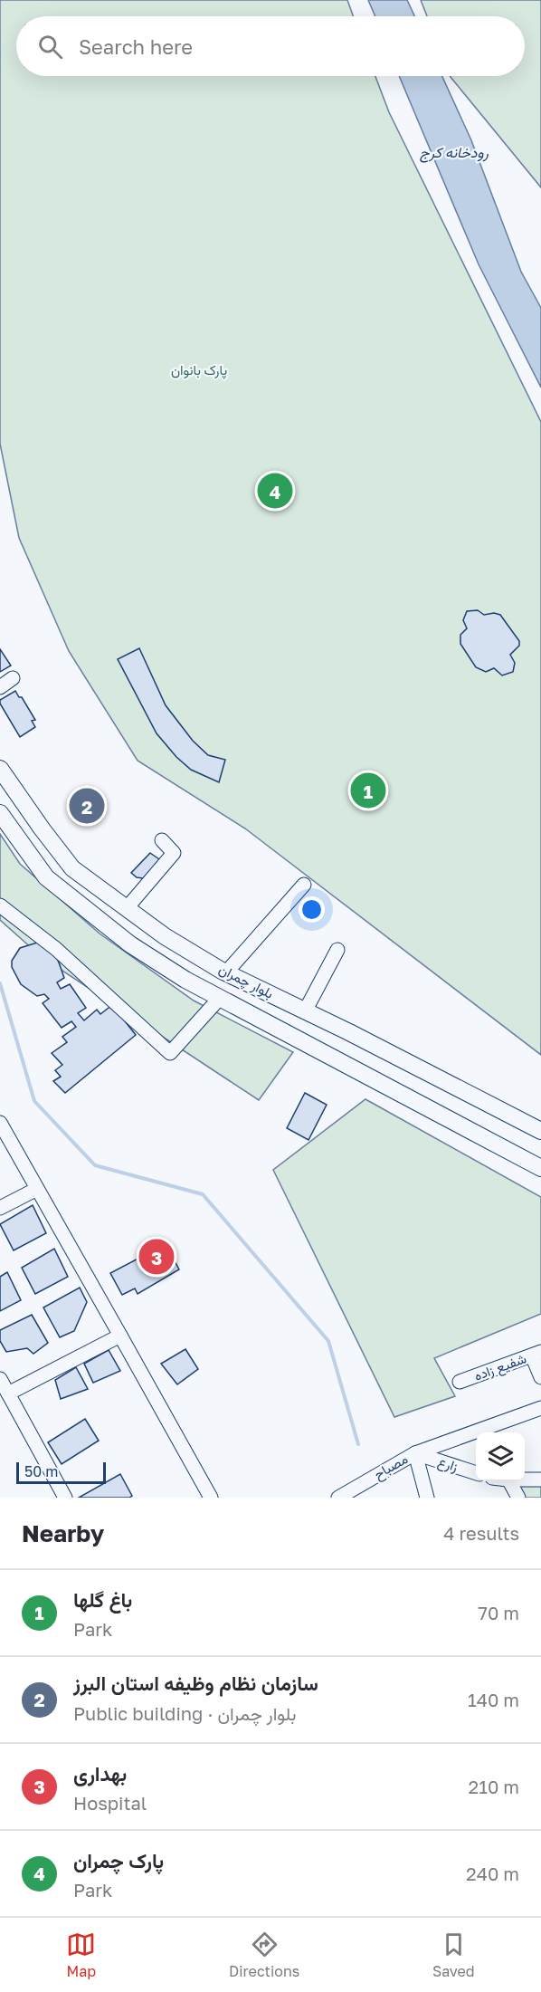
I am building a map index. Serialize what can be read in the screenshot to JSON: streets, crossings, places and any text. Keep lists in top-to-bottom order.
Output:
{
  "streets": {
    "main road": ["بلوار چمران"],
    "street": ["شفیع زاده", "زارع", "مصباح"]
  },
  "crossings": [
    ["زارع", "مصباح"]
  ],
  "water": ["رودخانه کرج"],
  "parks": ["پارک بانوان"],
  "scale_bar": "50 m",
  "page": {
    "search": "Search here",
    "pins": [
      "4",
      "1",
      "2",
      "3"
    ],
    "scale": "50 m",
    "heading": ["Nearby", "4 results"],
    "list": [
      {
        "mark": "1",
        "name": "باغ گلها",
        "note": "Park",
        "value": "70 m"
      },
      {
        "mark": "2",
        "name": "سازمان نظام وظیفه استان البرز",
        "note": "Public building · بلوار چمران",
        "value": "140 m"
      },
      {
        "mark": "3",
        "name": "بهداری",
        "note": "Hospital",
        "value": "210 m"
      },
      {
        "mark": "4",
        "name": "پارک چمران",
        "note": "Park",
        "value": "240 m"
      }
    ],
    "nav": ["Map", "Directions", "Saved"]
  }
}
